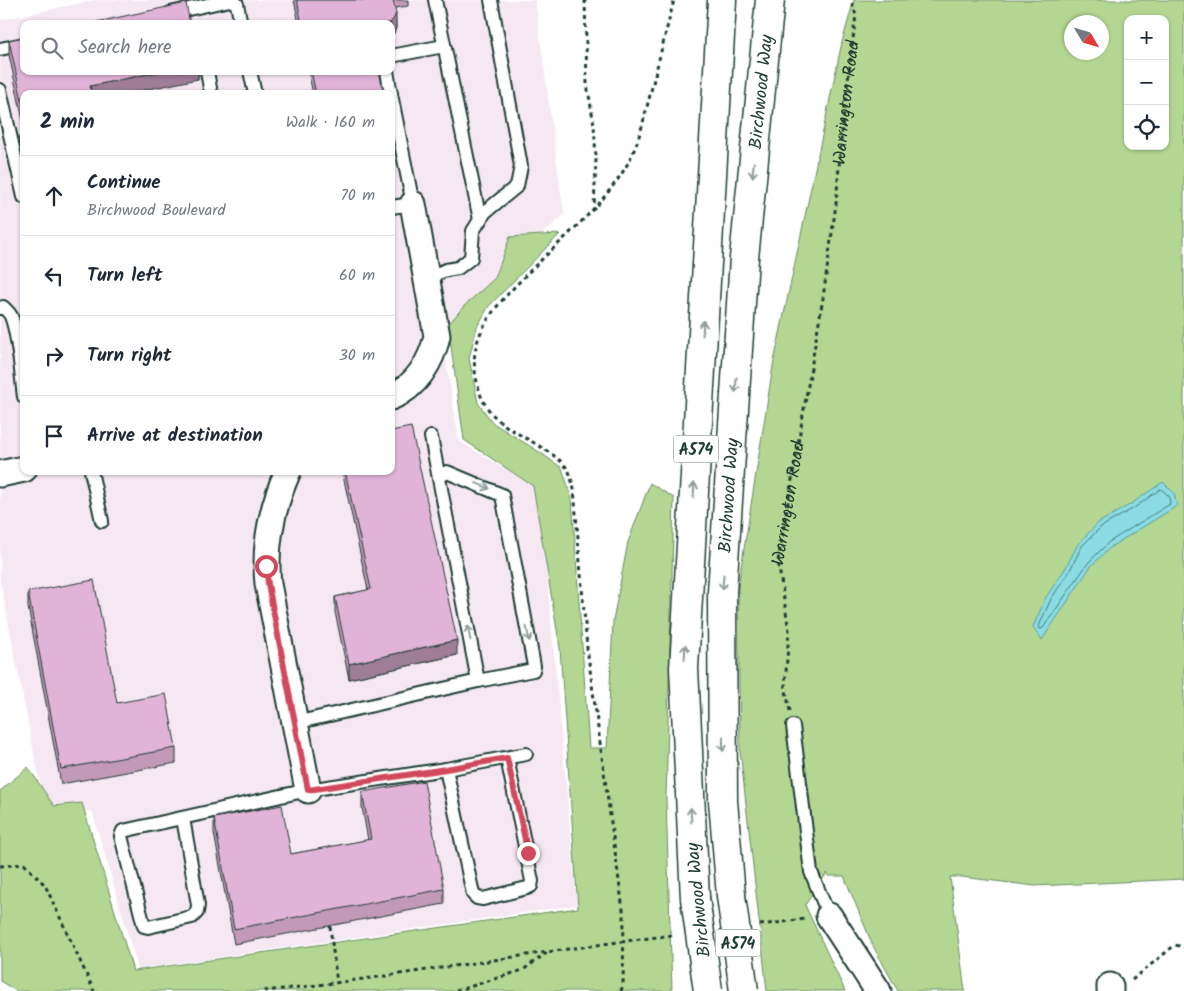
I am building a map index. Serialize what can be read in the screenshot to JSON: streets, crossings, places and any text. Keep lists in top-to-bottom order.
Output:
{
  "streets": {
    "main road": ["Birchwood Way", "A574"],
    "path": ["Warrington Road"]
  },
  "north": "bottom right",
  "page": {
    "map_buttons": ["+", "−"],
    "search": "Search here",
    "heading": ["2 min", "Walk · 160 m"],
    "list": [
      ["Continue", "Birchwood Boulevard", "70 m"],
      ["Turn left", "60 m"],
      ["Turn right", "30 m"],
      "Arrive at destination"
    ]
  }
}
